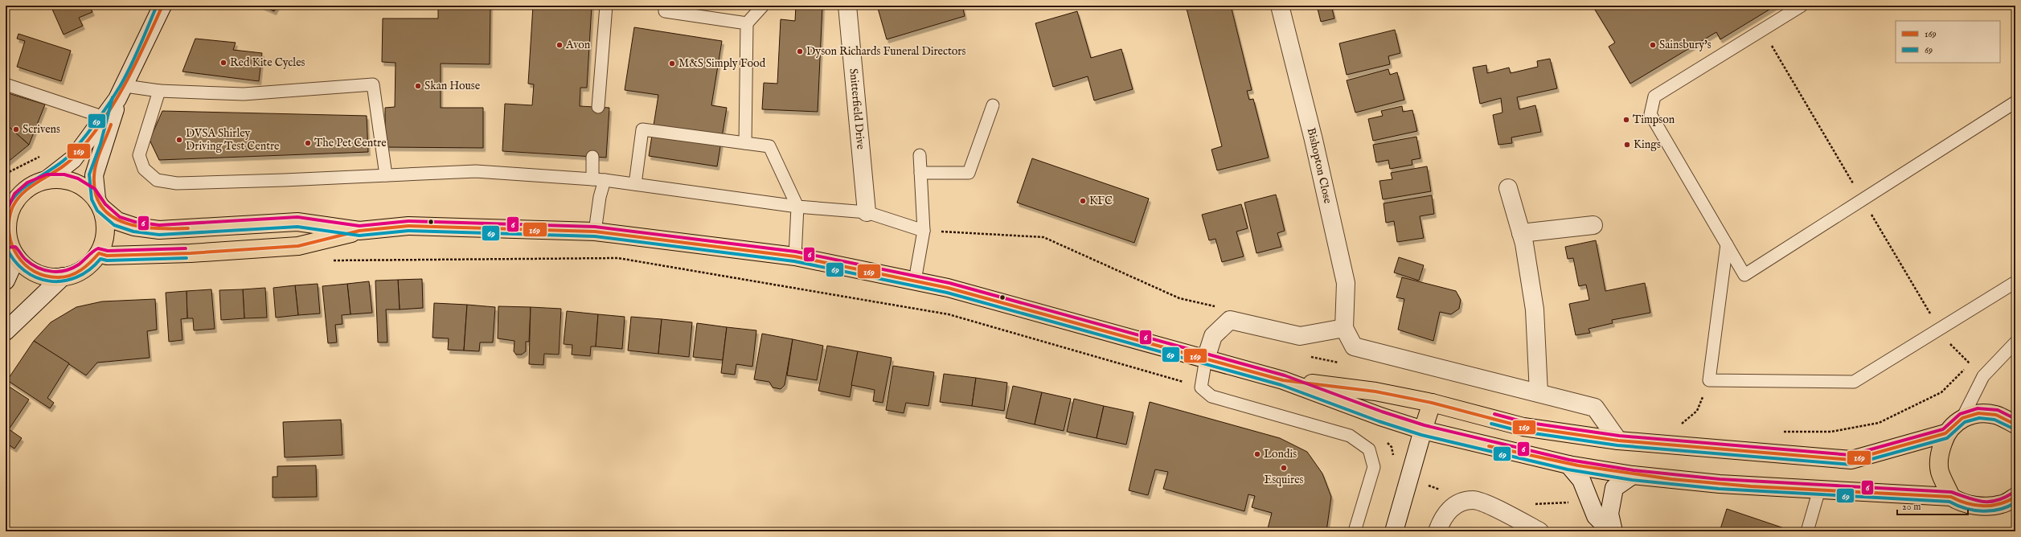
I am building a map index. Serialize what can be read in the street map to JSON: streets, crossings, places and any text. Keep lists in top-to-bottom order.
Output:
{
  "streets": {
    "street": ["Snitterfield Drive", "Bishopton Close"]
  },
  "places": [
    "Avon",
    "Sainsbury's",
    "Dyson Richards Funeral Directors",
    "Red Kite Cycles",
    "M&S Simply Food",
    "Skan House",
    "Timpson",
    "Scrivens",
    "DVSA Shirley Driving Test Centre",
    "The Pet Centre",
    "Kings",
    "KFC",
    "Londis",
    "Esquires"
  ],
  "lines": ["transit line 169", "transit line 69", "transit line 6"],
  "legend": ["169", "69"],
  "scale_bar": "20 m"
}
